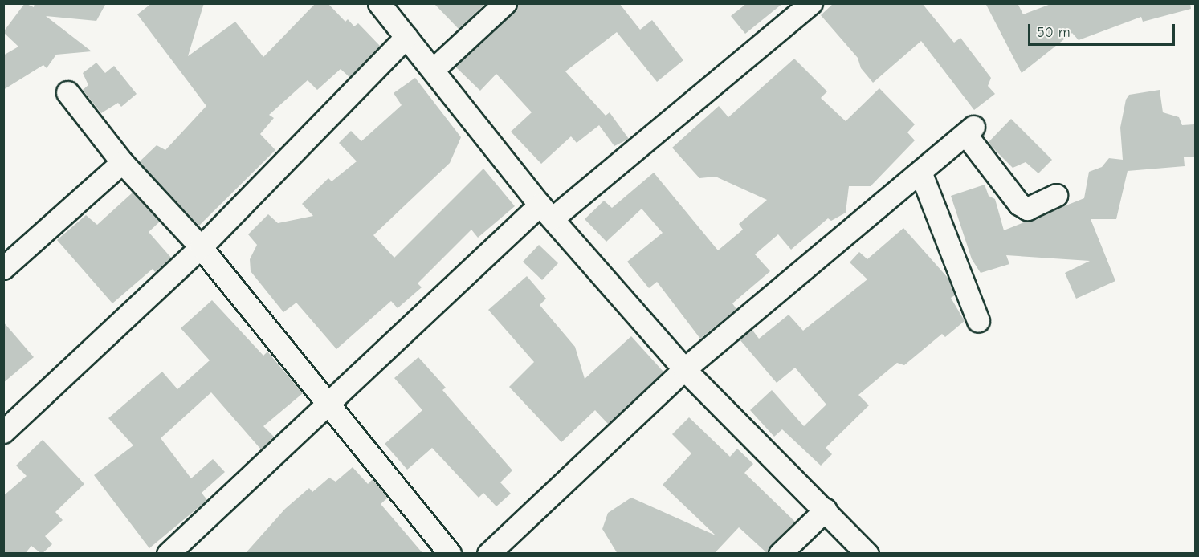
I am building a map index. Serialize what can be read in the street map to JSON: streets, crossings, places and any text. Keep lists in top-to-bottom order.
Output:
{
  "scale_bar": "50 m"
}
